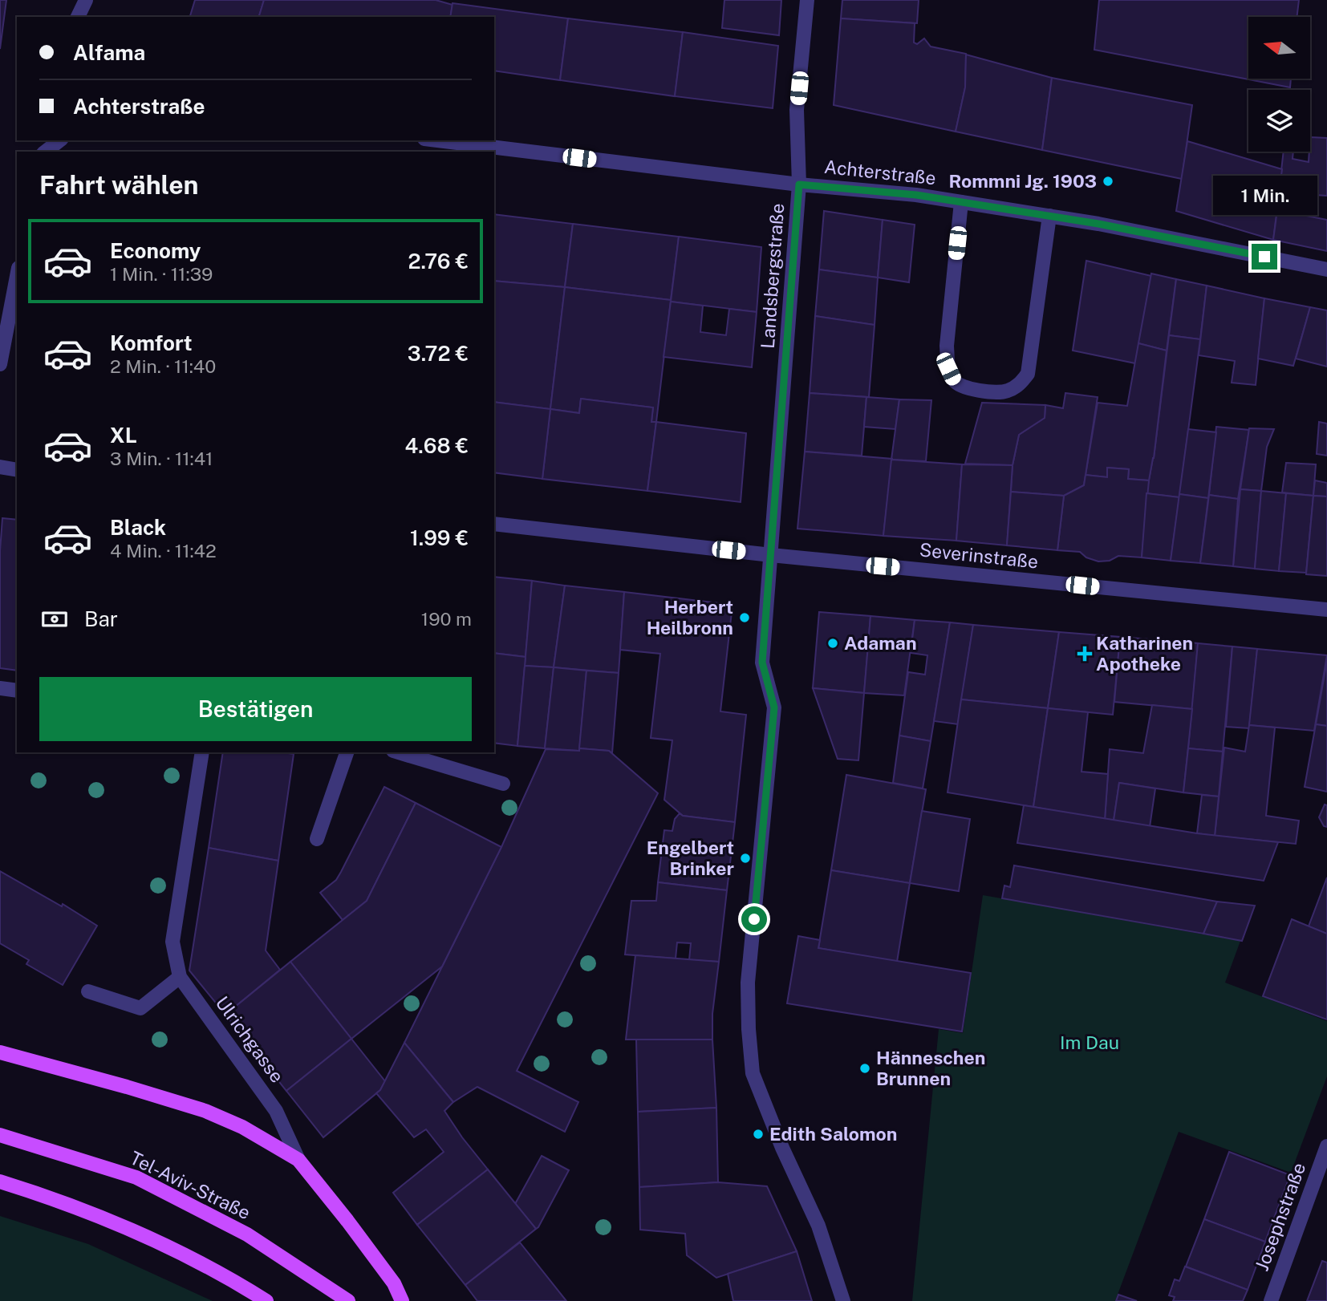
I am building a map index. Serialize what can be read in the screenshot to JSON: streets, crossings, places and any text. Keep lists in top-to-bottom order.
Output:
{
  "streets": {
    "main road": ["Tel-Aviv-Straße"],
    "street": [
      "Achterstraße",
      "Landsbergstraße",
      "Severinstraße",
      "Ulrichgasse",
      "Josephstraße"
    ]
  },
  "crossings": [
    ["Achterstraße", "Landsbergstraße"],
    ["Landsbergstraße", "Severinstraße"]
  ],
  "parks": ["Im Dau"],
  "places": {
    "other": [
      "Rommni Jg. 1903",
      "Herbert Heilbronn",
      "Adaman",
      "Engelbert Brinker",
      "Hänneschen Brunnen",
      "Edith Salomon"
    ],
    "health": ["Katharinen Apotheke"]
  },
  "north": "left",
  "page": {
    "banner": ["Alfama", "Achterstraße"],
    "heading": "Fahrt wählen",
    "bubble": "1 Min.",
    "list": [
      {
        "name": "Economy",
        "note": "1 Min. · 11:39",
        "value": "2.76 €"
      },
      {
        "name": "Komfort",
        "note": "2 Min. · 11:40",
        "value": "3.72 €"
      },
      {
        "name": "XL",
        "note": "3 Min. · 11:41",
        "value": "4.68 €"
      },
      {
        "name": "Black",
        "note": "4 Min. · 11:42",
        "value": "1.99 €"
      }
    ],
    "pay": ["Bar", "190 m"],
    "buttons": "Bestätigen"
  }
}
